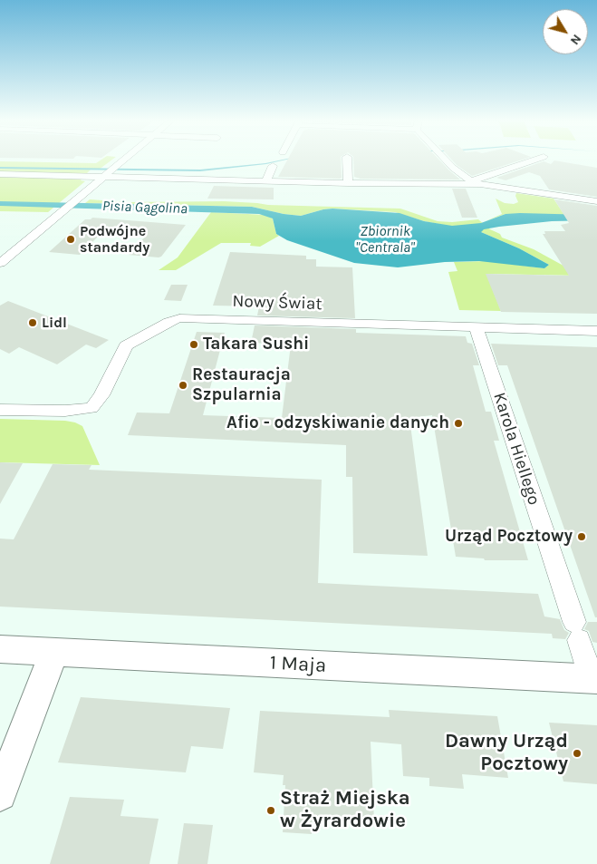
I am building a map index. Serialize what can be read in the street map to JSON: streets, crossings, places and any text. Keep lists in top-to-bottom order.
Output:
{
  "streets": {
    "street": ["Nowy Świat", "Karola Hiellego", "1 Maja"]
  },
  "crossings": [
    ["Nowy Świat", "Karola Hiellego"],
    ["Karola Hiellego", "1 Maja"]
  ],
  "water": ["Pisia Gągolina", "Zbiornik \"Centrala\""],
  "places": [
    "Podwójne standardy",
    "Lidl",
    "Takara Sushi",
    "Restauracja Szpularnia",
    "Afio - odzyskiwanie danych",
    "Urząd Pocztowy",
    "Dawny Urząd Pocztowy",
    "Straż Miejska w Żyrardowie"
  ],
  "north": "bottom right"
}
